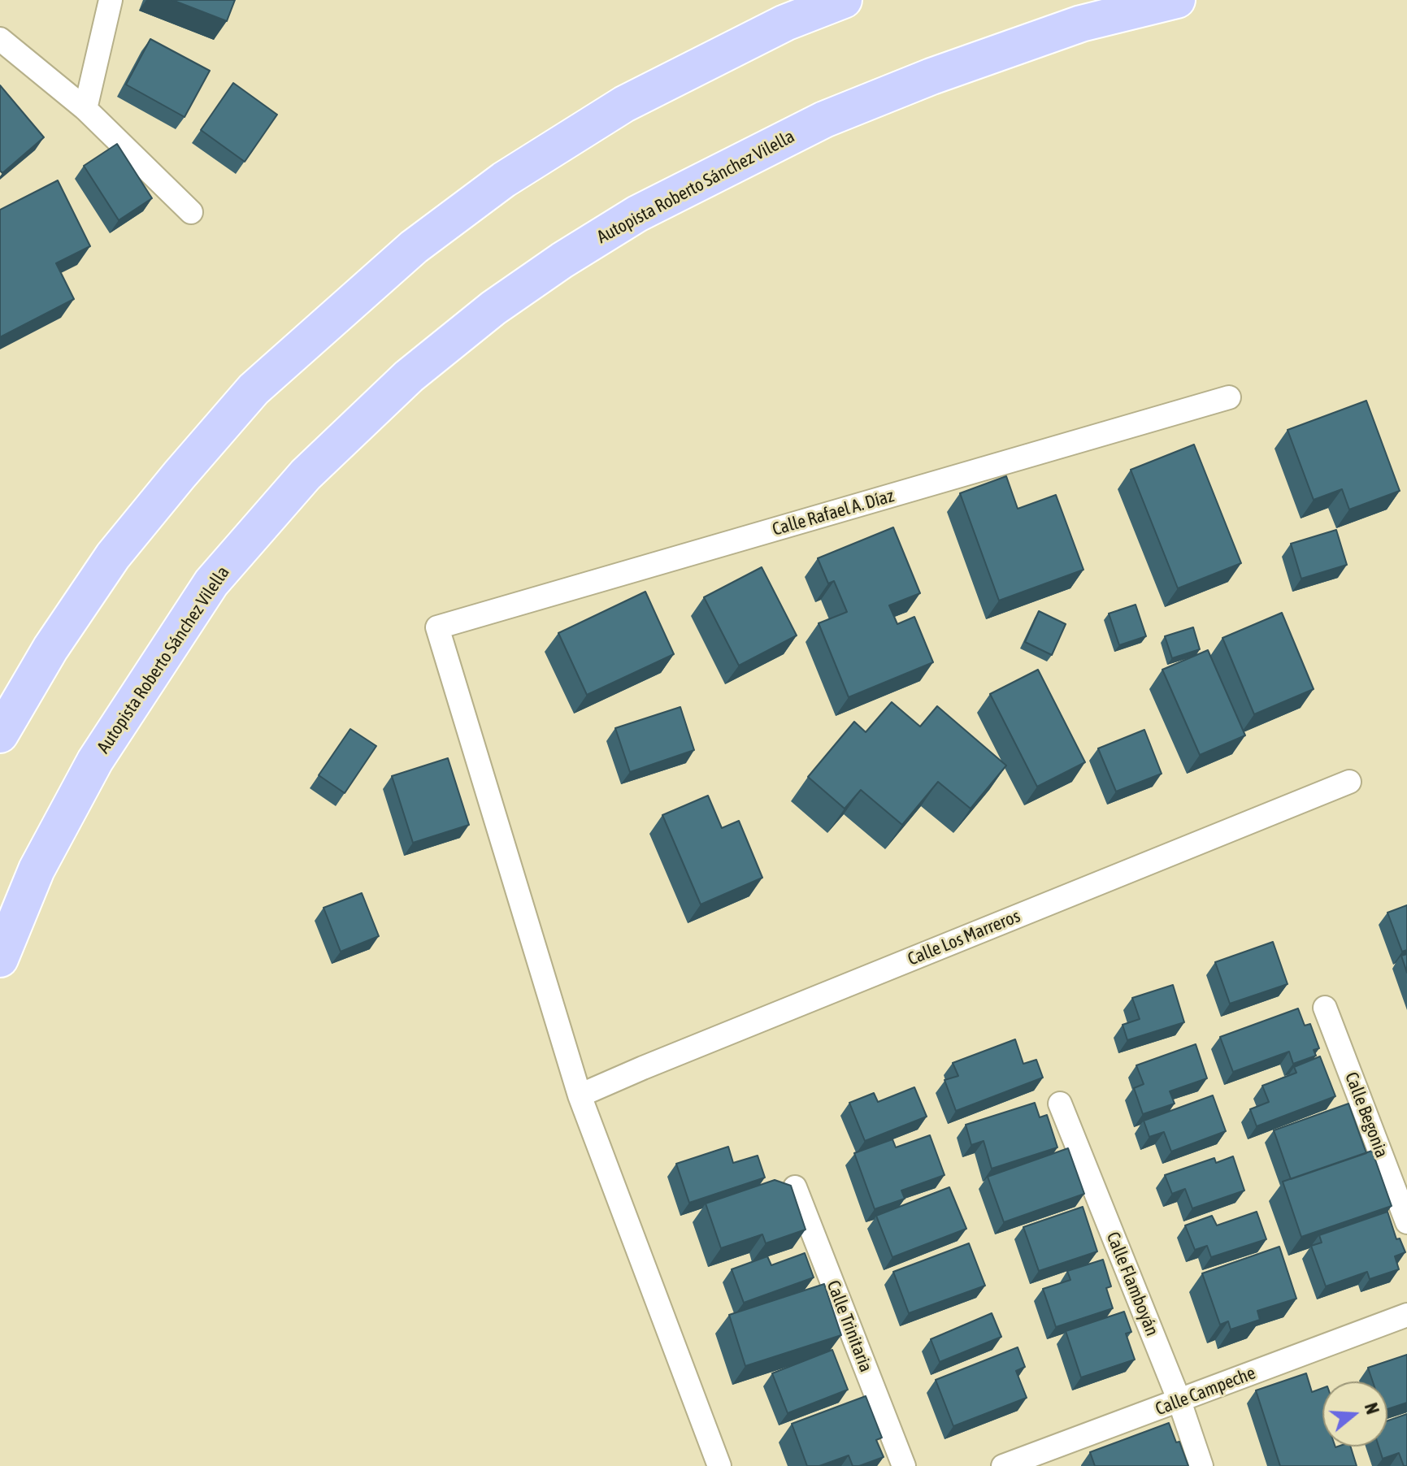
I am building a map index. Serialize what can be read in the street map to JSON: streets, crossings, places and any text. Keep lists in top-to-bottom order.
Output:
{
  "streets": {
    "highway": ["Autopista Roberto Sánchez Vilella"],
    "street": [
      "Calle Rafael A. Díaz",
      "Calle Los Marreros",
      "Calle Begonia",
      "Calle Flamboyán",
      "Calle Trinitaria",
      "Calle Campeche"
    ]
  },
  "crossings": [
    ["Calle Rafael A. Díaz", "Calle Los Marreros"],
    ["Calle Flamboyán", "Calle Campeche"]
  ],
  "north": "right"
}
